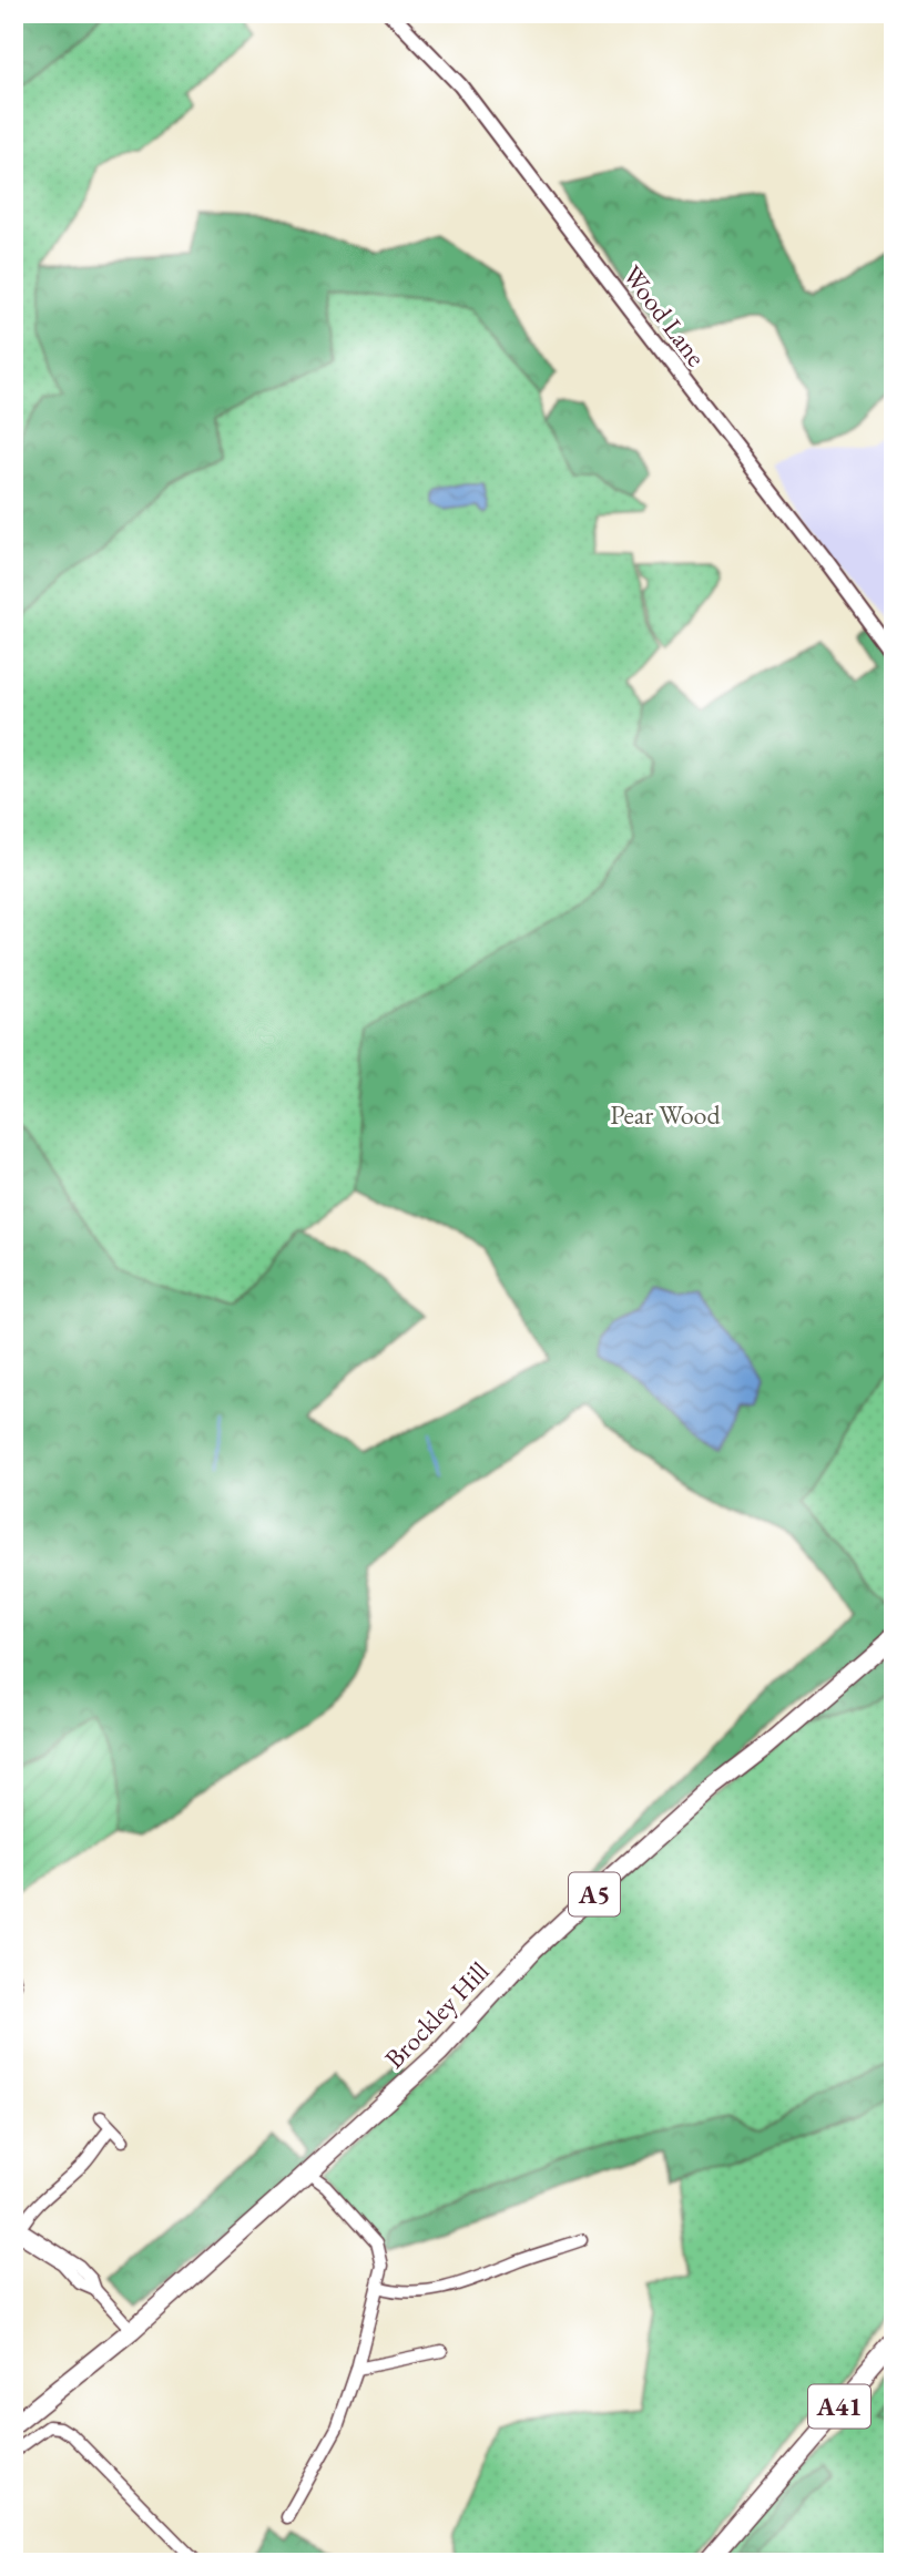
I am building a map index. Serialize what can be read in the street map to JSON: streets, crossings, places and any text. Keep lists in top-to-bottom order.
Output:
{
  "streets": {
    "main road": ["A5", "Brockley Hill", "A41"],
    "street": ["Wood Lane"]
  },
  "parks": ["Pear Wood"]
}
